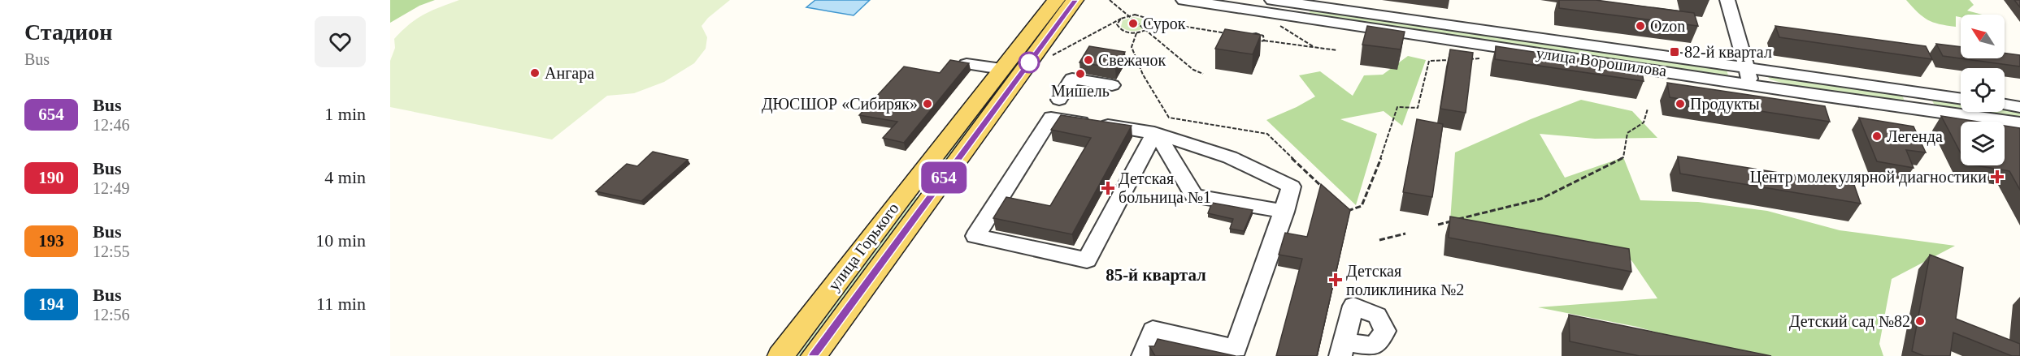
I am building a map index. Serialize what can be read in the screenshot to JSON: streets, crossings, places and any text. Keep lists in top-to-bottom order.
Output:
{
  "streets": {
    "main road": ["улица Горького"],
    "street": ["улица Ворошилова"]
  },
  "districts": ["85-й квартал"],
  "places": {
    "other": [
      "Сурок",
      "Ozon",
      "Свежачок",
      "Ангара",
      "Мишель",
      "ДЮСШОР «Сибиряк»",
      "Продукты",
      "Легенда",
      "Детский сад №82"
    ],
    "transit": ["82-й квартал"],
    "health": ["Центр молекулярной диагностики", "Детская больница №1", "Детская поликлиника №2"]
  },
  "lines": ["bus line 654"],
  "north": "top left",
  "page": {
    "heading": ["Стадион", "Bus"],
    "on_map": "654",
    "list": [
      {
        "mark": "654",
        "name": "Bus",
        "note": "12:46",
        "value": "1 min"
      },
      {
        "mark": "190",
        "name": "Bus",
        "note": "12:49",
        "value": "4 min"
      },
      {
        "mark": "193",
        "name": "Bus",
        "note": "12:55",
        "value": "10 min"
      },
      {
        "mark": "194",
        "name": "Bus",
        "note": "12:56",
        "value": "11 min"
      }
    ]
  }
}
